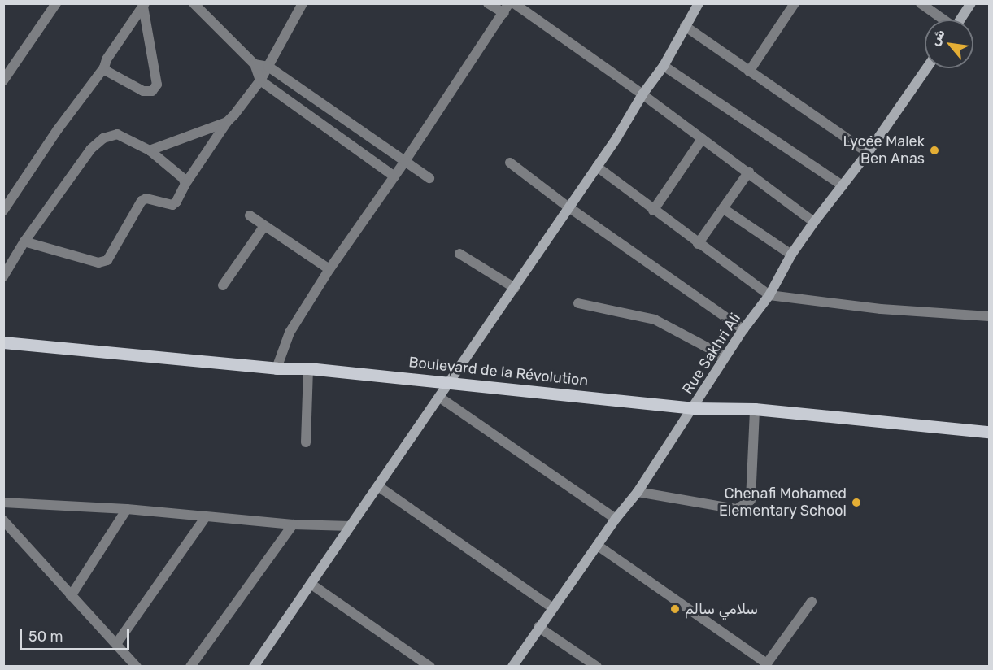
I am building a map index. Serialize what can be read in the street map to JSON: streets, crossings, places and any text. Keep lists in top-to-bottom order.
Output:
{
  "streets": {
    "main road": ["Rue Sakhri Ali", "Boulevard de la Révolution"]
  },
  "crossings": [
    ["Rue Sakhri Ali", "Boulevard de la Révolution"]
  ],
  "places": ["Lycée Malek Ben Anas", "Chenafi Mohamed Elementary School", "سلامي سالم"],
  "scale_bar": "50 m",
  "north": "top left"
}
